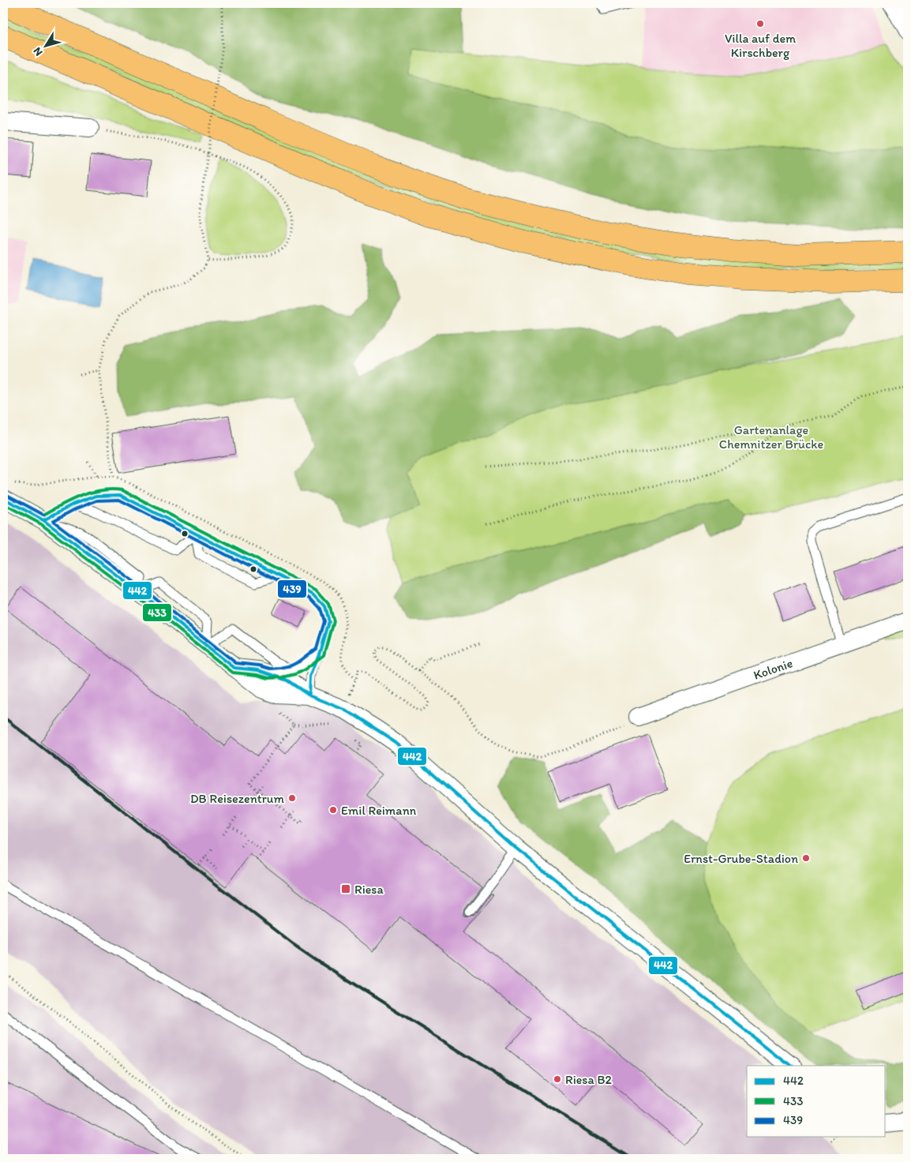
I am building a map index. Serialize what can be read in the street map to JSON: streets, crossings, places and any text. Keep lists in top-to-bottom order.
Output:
{
  "streets": {
    "street": ["Kolonie"]
  },
  "parks": ["Gartenanlage Chemnitzer Brücke"],
  "places": {
    "other": [
      "Villa auf dem Kirschberg",
      "DB Reisezentrum",
      "Emil Reimann",
      "Ernst-Grube-Stadion",
      "Riesa B2"
    ],
    "transit": ["Riesa"]
  },
  "lines": ["transit line 433", "transit line 439", "transit line 442"],
  "legend": ["442", "433", "439"],
  "north": "bottom left"
}
